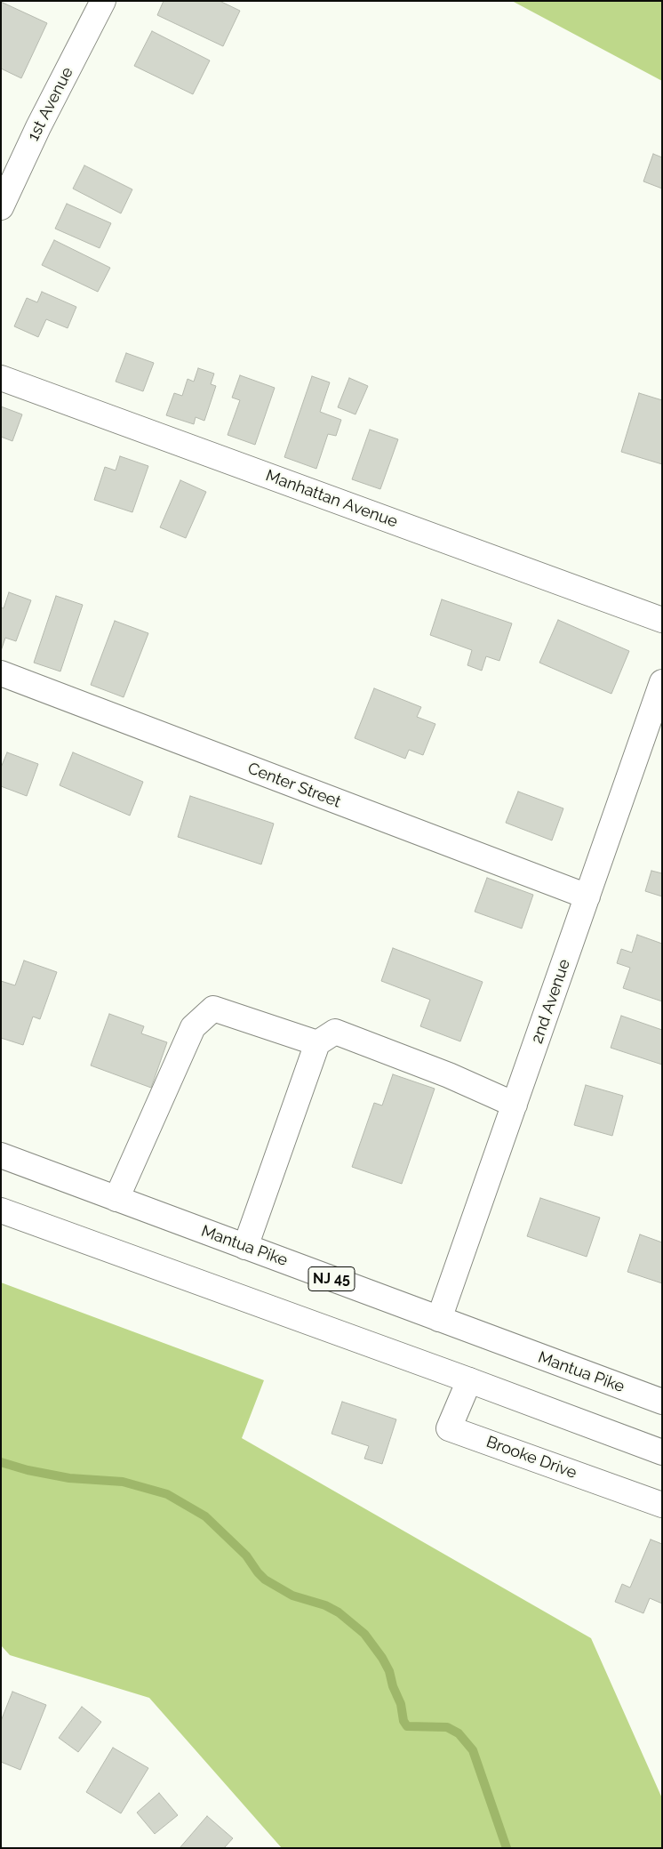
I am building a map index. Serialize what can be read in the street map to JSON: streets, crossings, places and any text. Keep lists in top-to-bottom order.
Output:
{
  "streets": {
    "street": [
      "1st Avenue",
      "Manhattan Avenue",
      "Center Street",
      "2nd Avenue",
      "Mantua Pike",
      "NJ 45",
      "Brooke Drive"
    ]
  },
  "crossings": [
    ["Center Street", "2nd Avenue"],
    ["2nd Avenue", "Mantua Pike"]
  ]
}
